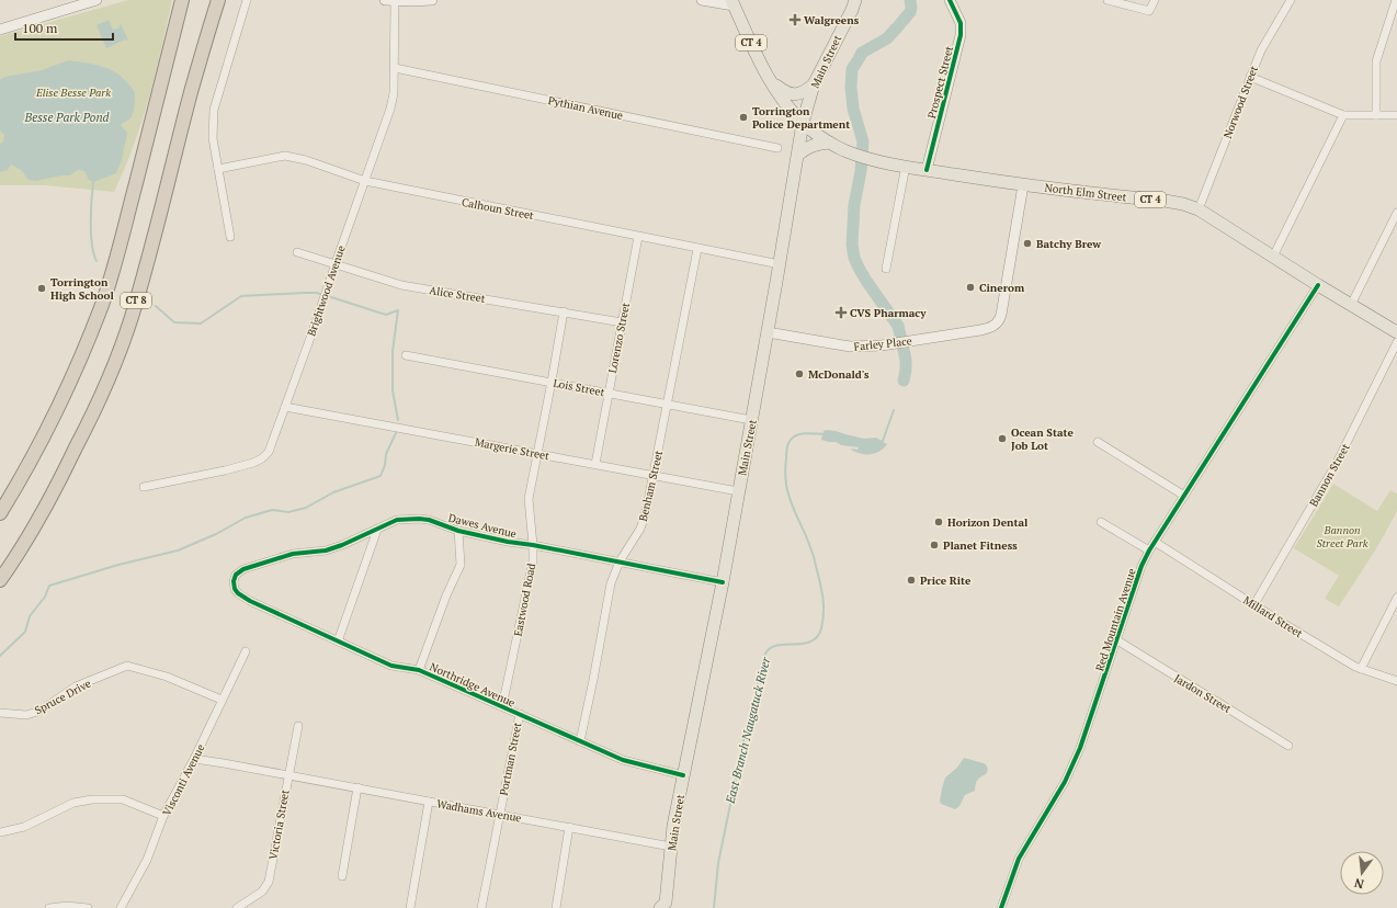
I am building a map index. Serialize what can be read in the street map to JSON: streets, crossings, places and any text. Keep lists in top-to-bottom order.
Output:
{
  "streets": {
    "highway": ["CT 8"],
    "main road": [
      "CT 4",
      "Main Street",
      "Prospect Street",
      "North Elm Street",
      "Farley Place"
    ],
    "street": [
      "Norwood Street",
      "Pythian Avenue",
      "Calhoun Street",
      "Brightwood Avenue",
      "Alice Street",
      "Lorenzo Street",
      "Lois Street",
      "Margerie Street",
      "Bannon Street",
      "Benham Street",
      "Dawes Avenue",
      "Eastwood Road",
      "Millard Street",
      "Red Mountain Avenue",
      "Northridge Avenue",
      "Jardon Street",
      "Spruce Drive",
      "Portman Street",
      "Visconti Avenue",
      "Wadhams Avenue",
      "Victoria Street"
    ]
  },
  "crossings": [
    ["CT 4", "Main Street"],
    ["CT 4", "North Elm Street"],
    ["Main Street", "North Elm Street"],
    ["Main Street", "Calhoun Street"],
    ["Main Street", "Farley Place"],
    ["Main Street", "Lois Street"],
    ["Main Street", "Margerie Street"],
    ["Main Street", "Dawes Avenue"],
    ["Main Street", "Northridge Avenue"],
    ["Main Street", "Wadhams Avenue"],
    ["Prospect Street", "North Elm Street"],
    ["Norwood Street", "North Elm Street"],
    ["Pythian Avenue", "Brightwood Avenue"],
    ["North Elm Street", "Farley Place"],
    ["North Elm Street", "Red Mountain Avenue"],
    ["Calhoun Street", "Brightwood Avenue"],
    ["Calhoun Street", "Lorenzo Street"],
    ["Calhoun Street", "Benham Street"],
    ["Brightwood Avenue", "Alice Street"],
    ["Brightwood Avenue", "Margerie Street"],
    ["Alice Street", "Lorenzo Street"],
    ["Alice Street", "Eastwood Road"],
    ["Lorenzo Street", "Lois Street"],
    ["Lorenzo Street", "Margerie Street"],
    ["Lois Street", "Benham Street"],
    ["Lois Street", "Eastwood Road"],
    ["Margerie Street", "Benham Street"],
    ["Margerie Street", "Eastwood Road"],
    ["Bannon Street", "Millard Street"],
    ["Benham Street", "Dawes Avenue"],
    ["Benham Street", "Northridge Avenue"],
    ["Dawes Avenue", "Eastwood Road"],
    ["Dawes Avenue", "Northridge Avenue"],
    ["Eastwood Road", "Northridge Avenue"],
    ["Millard Street", "Red Mountain Avenue"],
    ["Red Mountain Avenue", "Jardon Street"],
    ["Northridge Avenue", "Portman Street"],
    ["Spruce Drive", "Visconti Avenue"],
    ["Portman Street", "Wadhams Avenue"],
    ["Visconti Avenue", "Wadhams Avenue"],
    ["Wadhams Avenue", "Victoria Street"]
  ],
  "water": ["Besse Park Pond", "East Branch Naugatuck River"],
  "parks": ["Elise Besse Park", "Bannon Street Park"],
  "places": {
    "health": ["Walgreens", "CVS Pharmacy"],
    "other": [
      "Torrington Police Department",
      "Batchy Brew",
      "Cinerom",
      "Torrington High School",
      "McDonald's",
      "Ocean State Job Lot",
      "Horizon Dental",
      "Planet Fitness",
      "Price Rite"
    ]
  },
  "scale_bar": "100 m",
  "north": "bottom"
}
